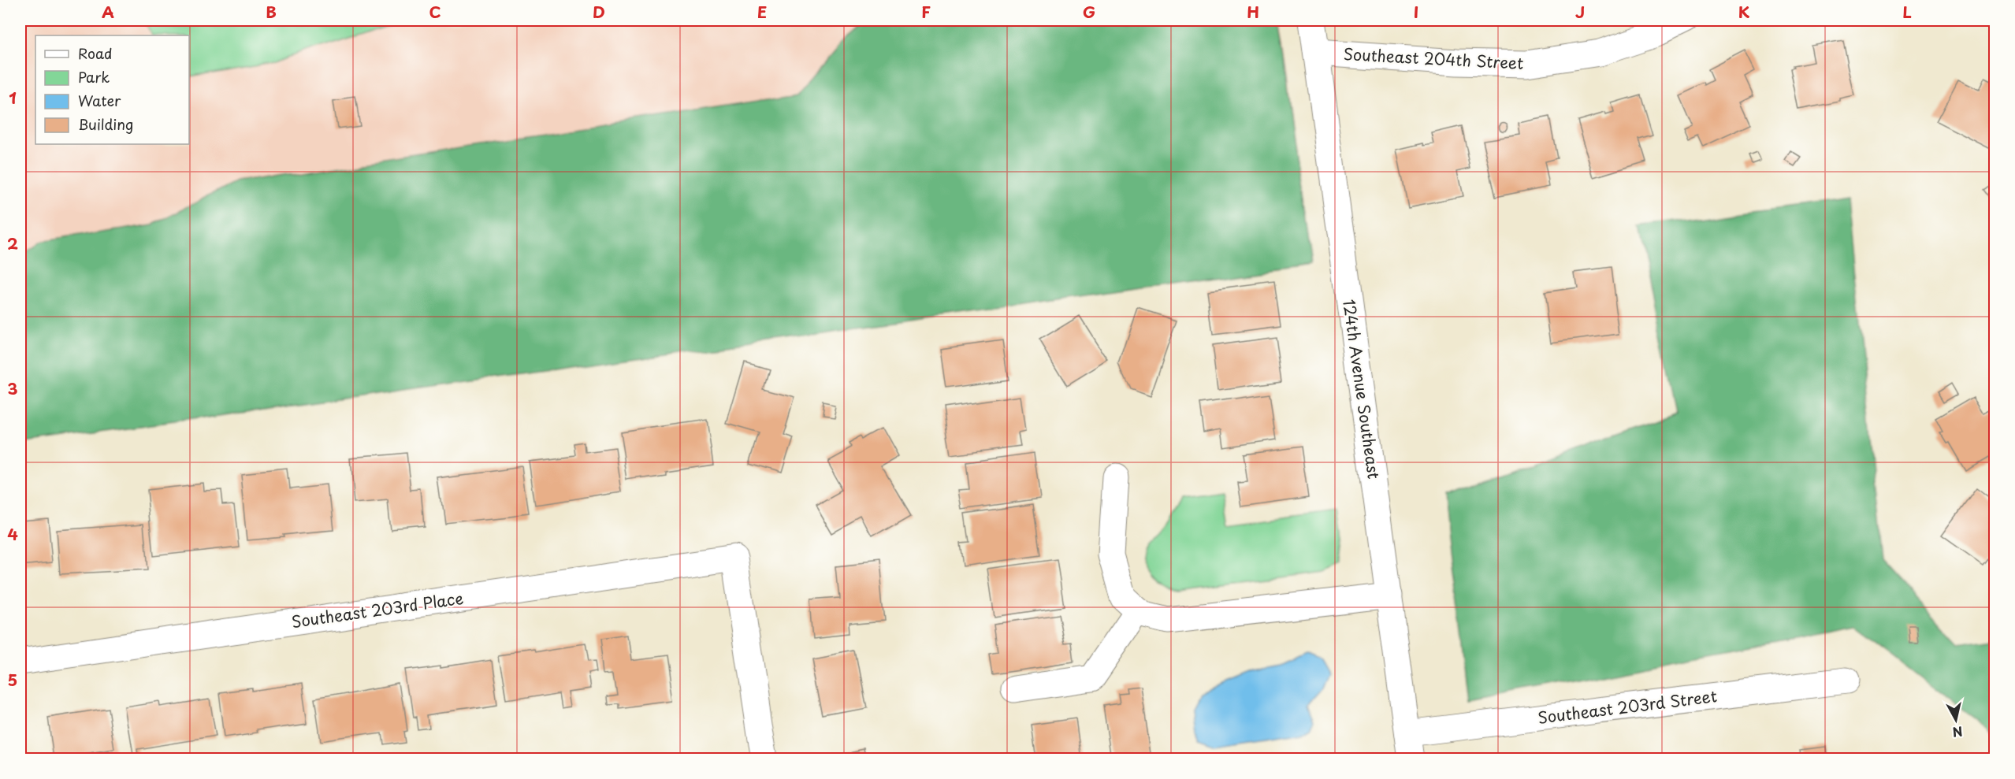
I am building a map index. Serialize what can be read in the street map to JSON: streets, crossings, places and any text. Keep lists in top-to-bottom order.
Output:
{
  "streets": {
    "street": [
      "Southeast 204th Street",
      "124th Avenue Southeast",
      "Southeast 203rd Place",
      "Southeast 203rd Street"
    ]
  },
  "crossings": [
    ["Southeast 204th Street", "124th Avenue Southeast"],
    ["124th Avenue Southeast", "Southeast 203rd Street"]
  ],
  "legend": [
    "Road",
    "Park",
    "Water",
    "Building"
  ],
  "north": "bottom",
  "grid": {
    "columns": [
      "A",
      "B",
      "C",
      "D",
      "E",
      "F",
      "G",
      "H",
      "I",
      "J",
      "K",
      "L"
    ],
    "rows": [
      "1",
      "2",
      "3",
      "4",
      "5"
    ]
  }
}
